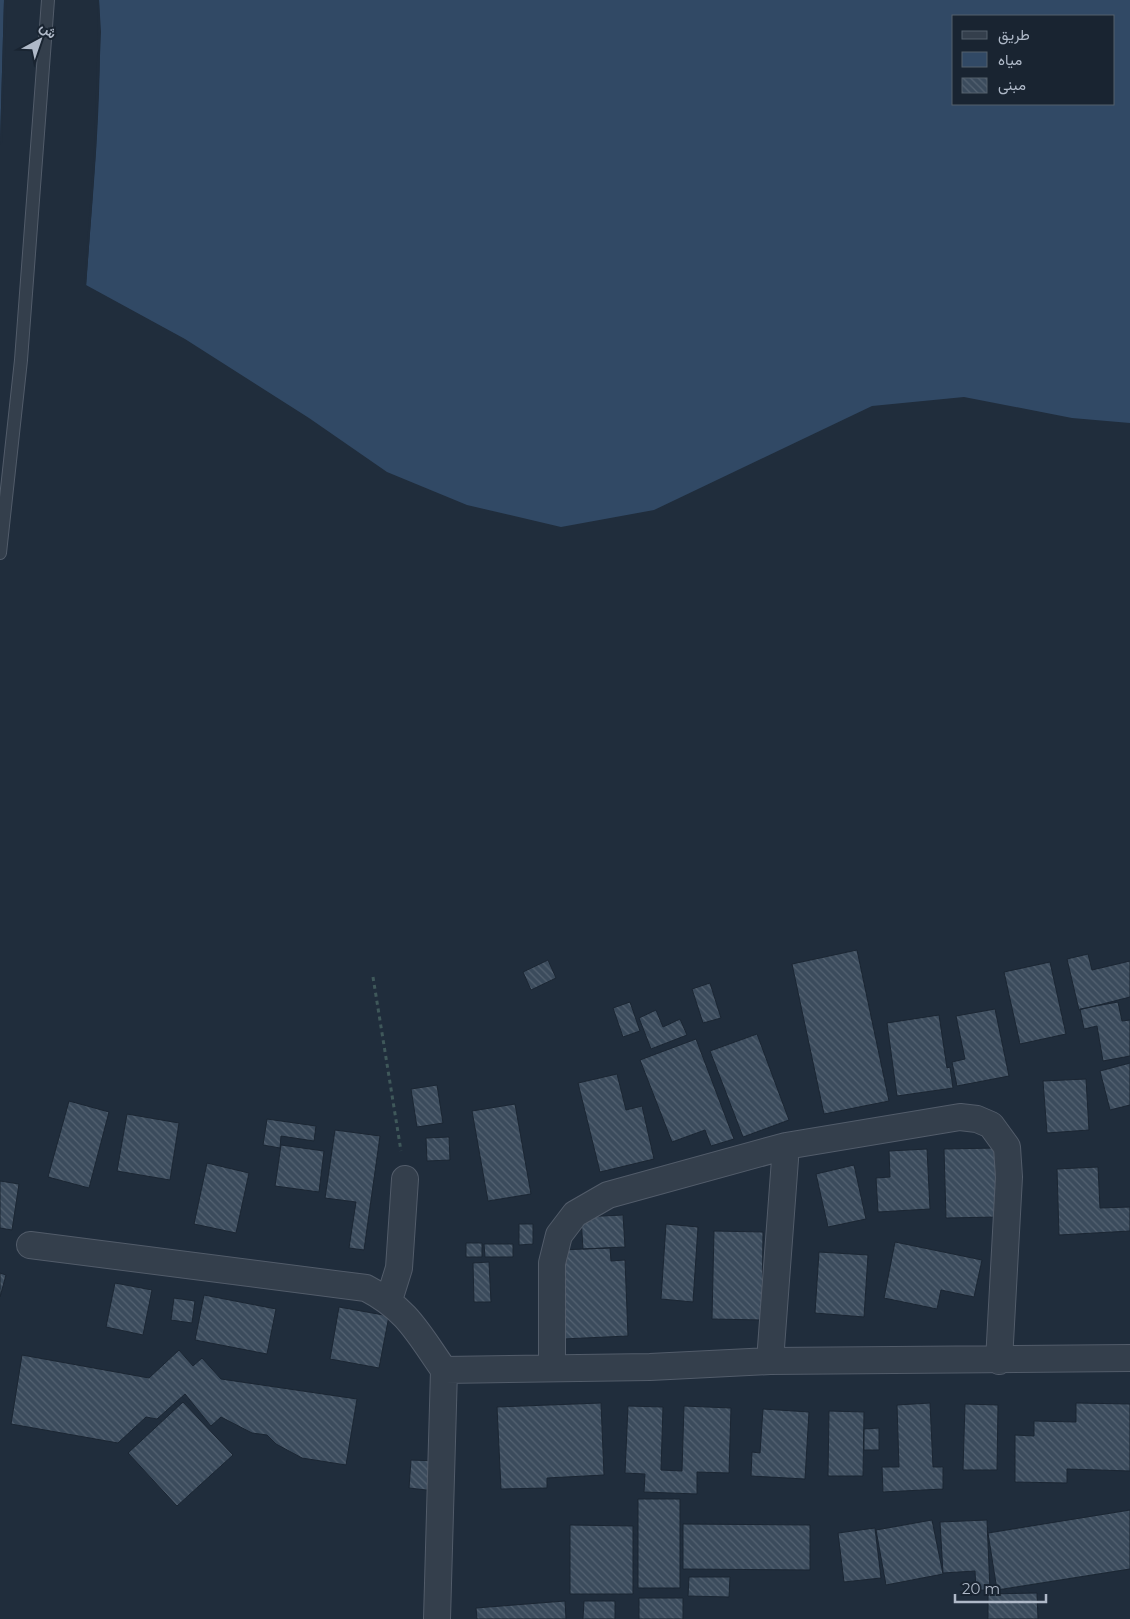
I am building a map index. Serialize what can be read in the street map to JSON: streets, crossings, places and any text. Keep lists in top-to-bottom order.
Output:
{
  "legend": ["طريق", "مياه", "مبنى"],
  "scale_bar": "20 m",
  "north": "top right"
}
